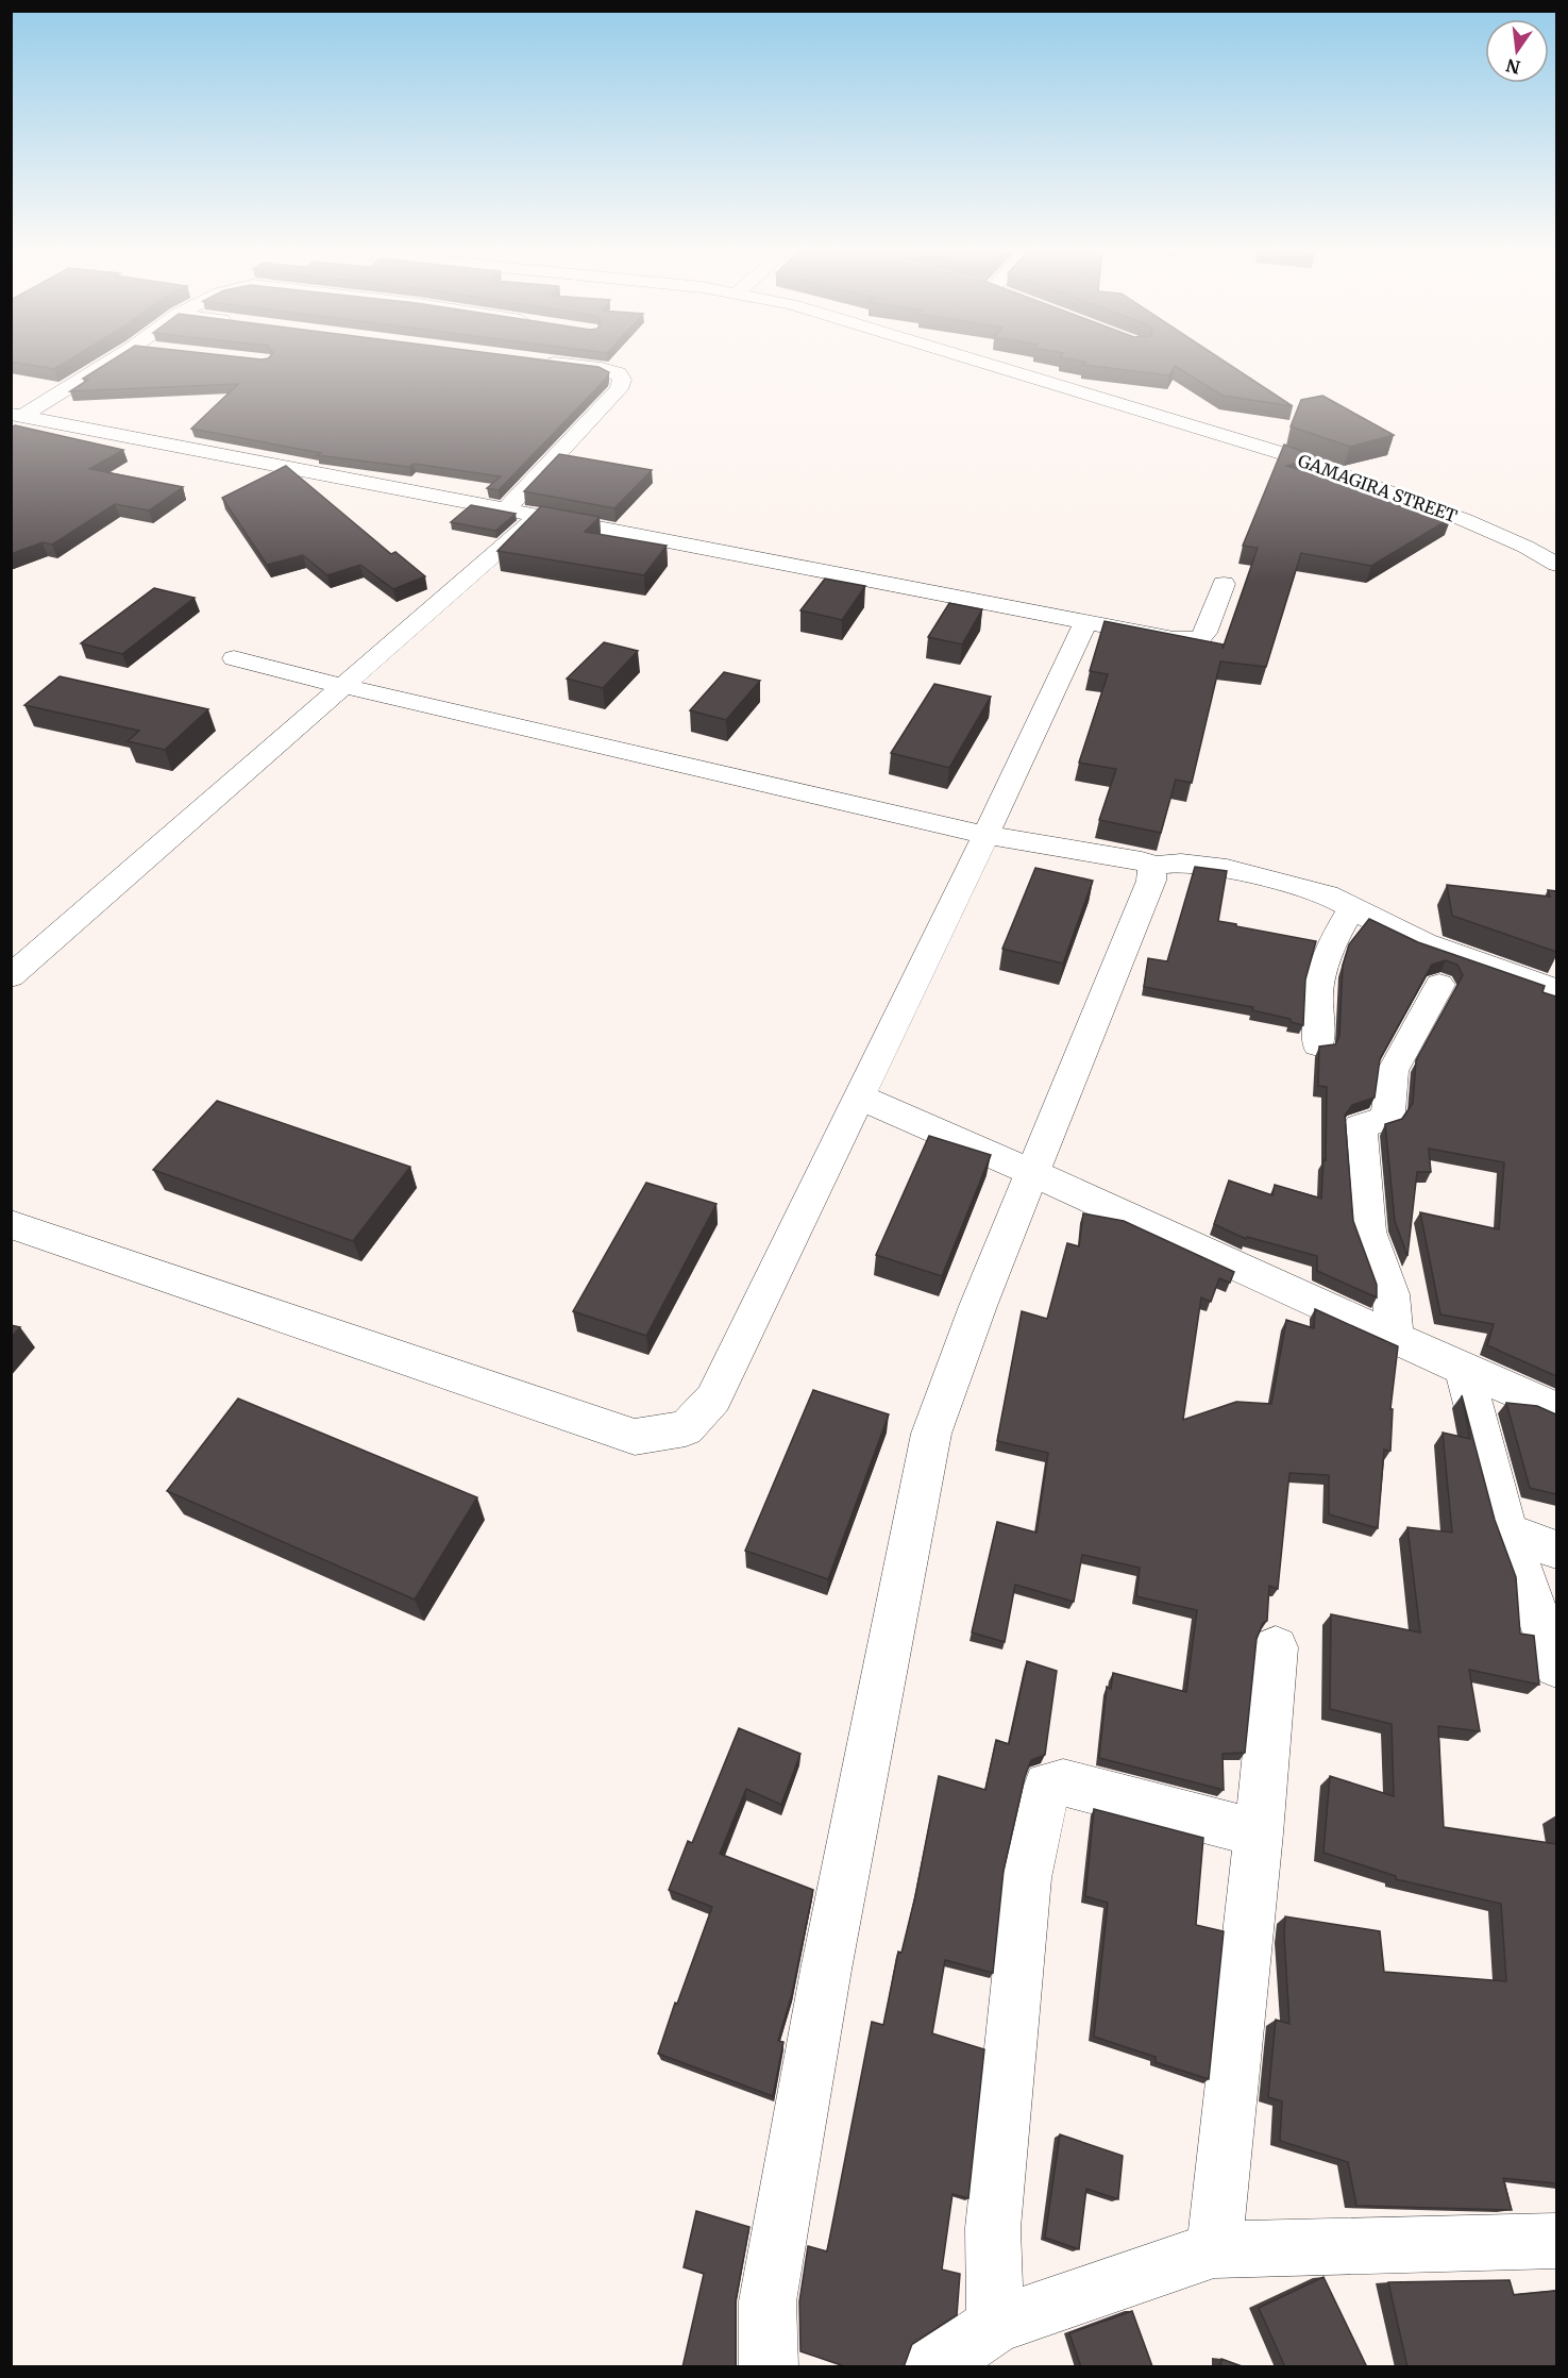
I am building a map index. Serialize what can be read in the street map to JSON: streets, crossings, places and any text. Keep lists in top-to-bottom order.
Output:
{
  "streets": {
    "street": ["GAMAGIRA STREET"]
  },
  "north": "bottom"
}
